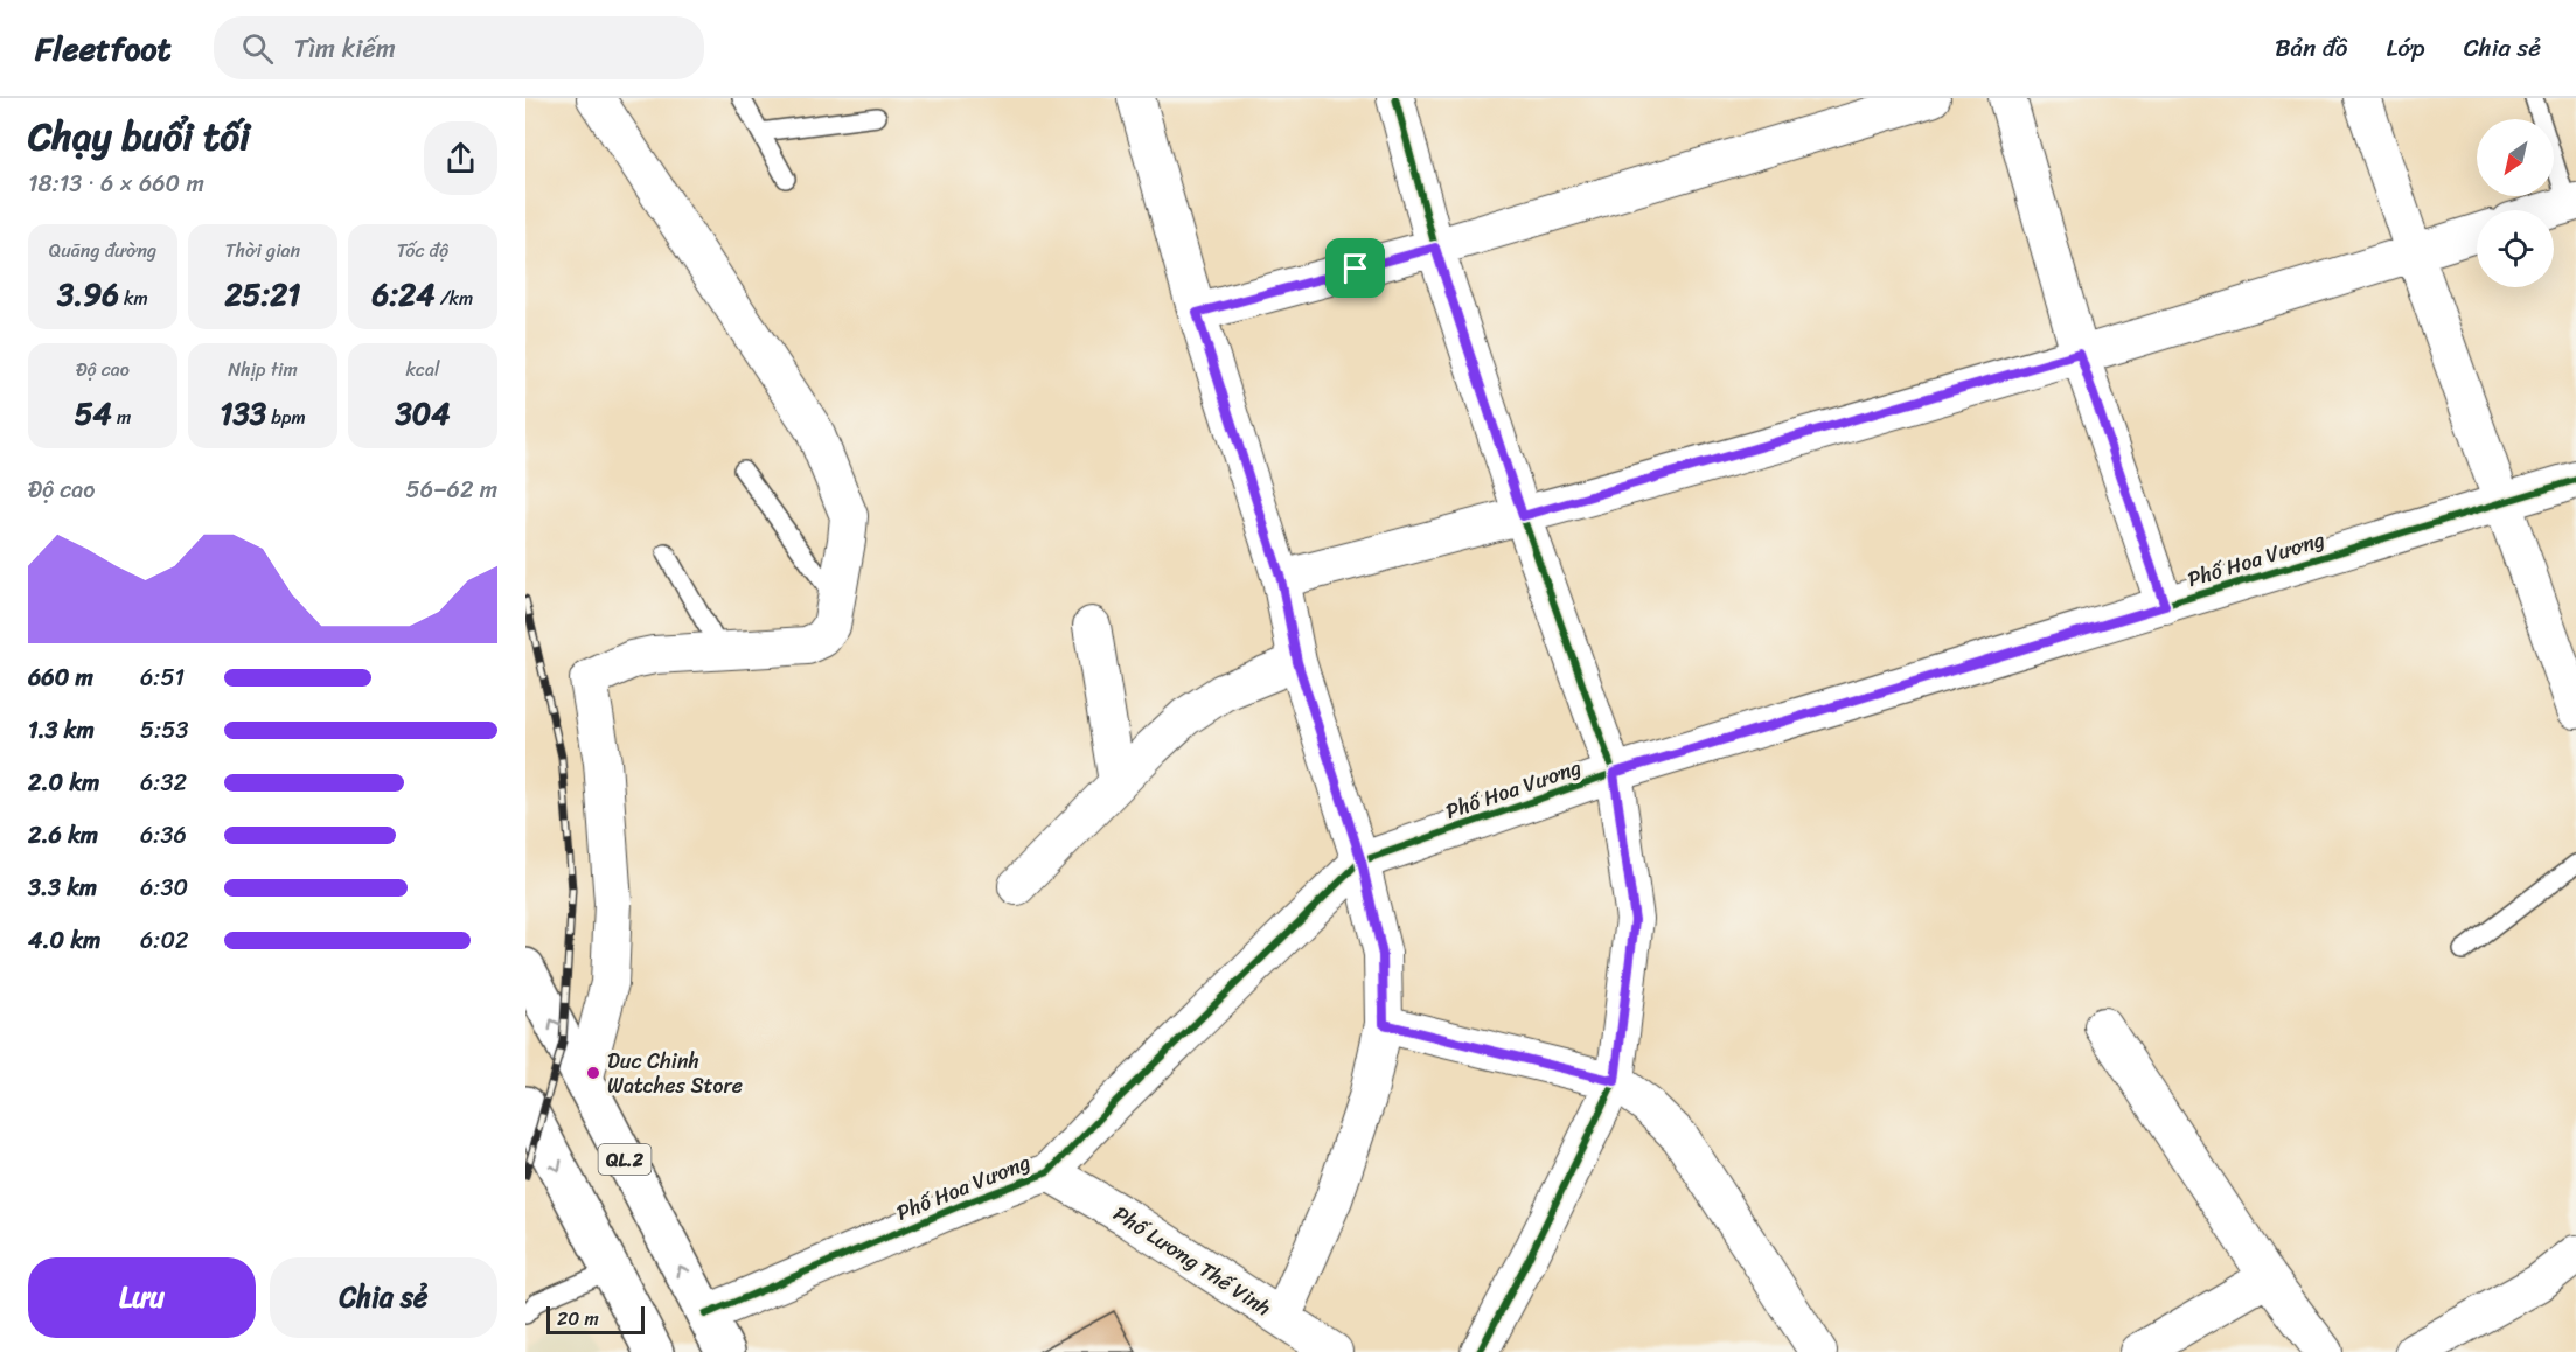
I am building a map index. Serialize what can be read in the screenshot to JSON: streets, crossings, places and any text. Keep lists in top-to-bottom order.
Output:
{
  "streets": {
    "main road": ["QL.2"],
    "street": ["Phố Hoa Vương", "Phố Lương Thế Vinh"]
  },
  "crossings": [
    ["Phố Hoa Vương", "QL.2"],
    ["Phố Hoa Vương", "Phố Lương Thế Vinh"]
  ],
  "places": ["Duc Chinh Watches Store"],
  "scale_bar": "20 m",
  "north": "bottom left",
  "page": {
    "header": "Fleetfoot",
    "search": "Tìm kiếm",
    "nav": ["Bản đồ", "Lớp", "Chia sẻ"],
    "heading": ["Chạy buổi tối", "18:13 · 6 × 660 m"],
    "stats": [
      ["Quãng đường", "3.96 km"],
      ["Thời gian", "25:21"],
      ["Tốc độ", "6:24 /km"],
      ["Độ cao", "54 m"],
      ["Nhịp tim", "133 bpm"],
      ["kcal", "304"]
    ],
    "chart": ["Độ cao", "56–62 m"],
    "list": [
      {
        "name": "660 m",
        "note": "6:51"
      },
      {
        "name": "1.3 km",
        "note": "5:53"
      },
      {
        "name": "2.0 km",
        "note": "6:32"
      },
      {
        "name": "2.6 km",
        "note": "6:36"
      },
      {
        "name": "3.3 km",
        "note": "6:30"
      },
      {
        "name": "4.0 km",
        "note": "6:02"
      }
    ],
    "buttons": ["Lưu", "Chia sẻ"],
    "scale": "20 m"
  }
}
